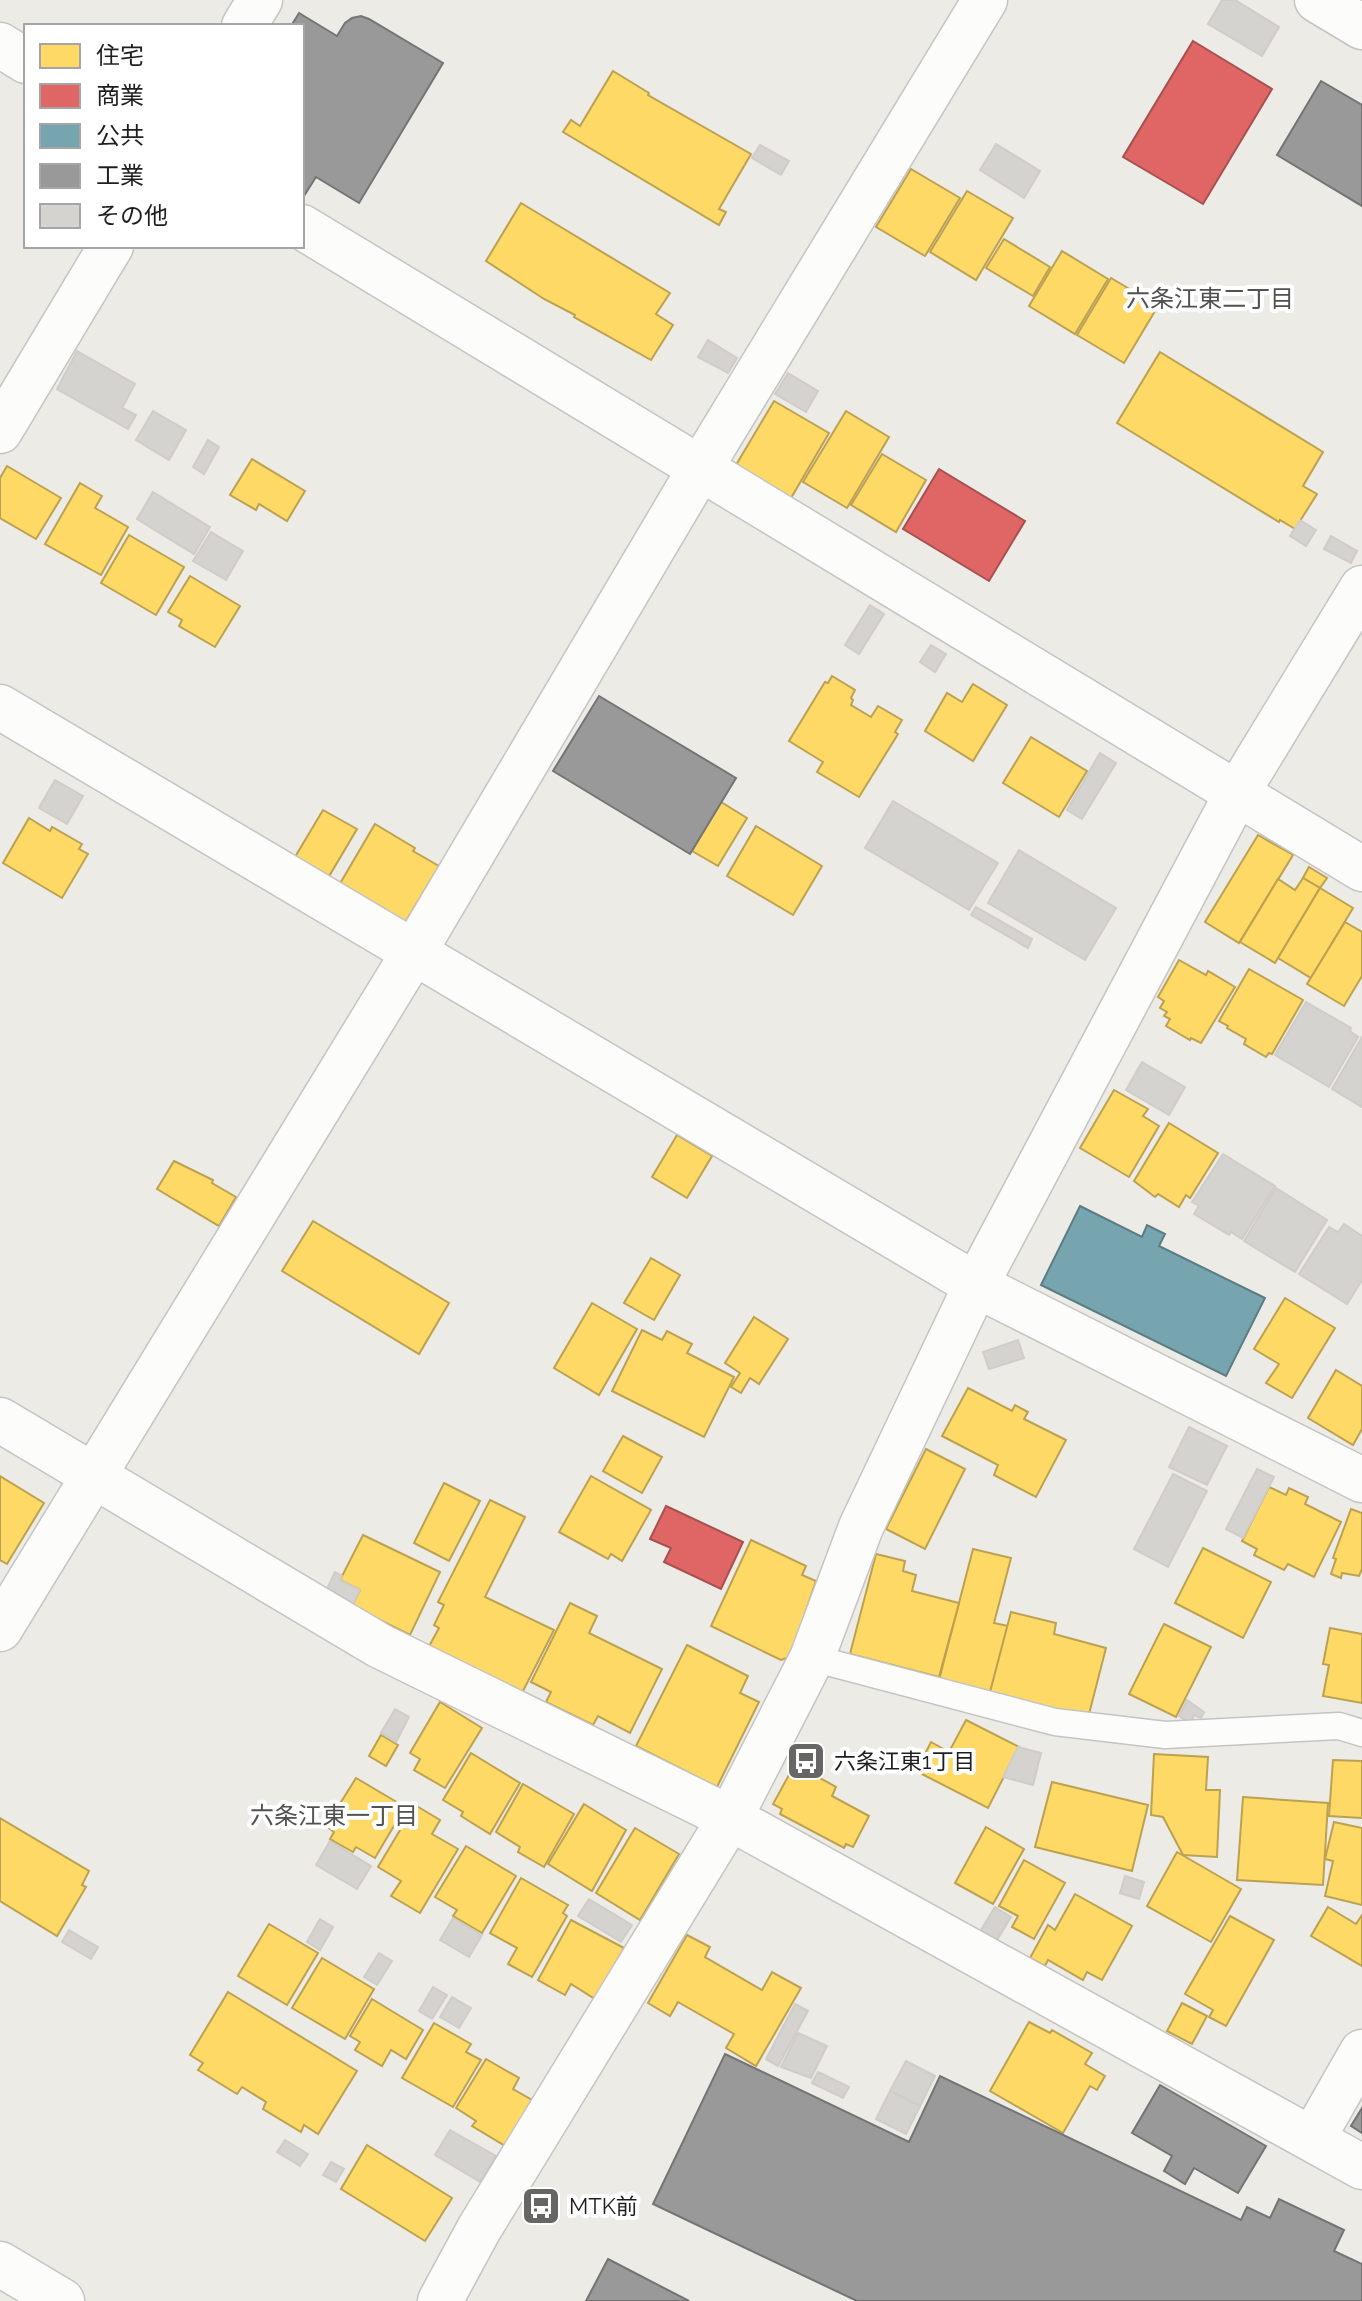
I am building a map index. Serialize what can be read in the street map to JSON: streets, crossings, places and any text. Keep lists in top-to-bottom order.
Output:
{
  "districts": ["六条江東二丁目", "六条江東一丁目"],
  "places": {
    "bus stop": ["六条江東1丁目", "MTK前"]
  },
  "legend": [
    "住宅",
    "商業",
    "公共",
    "工業",
    "その他"
  ]
}
